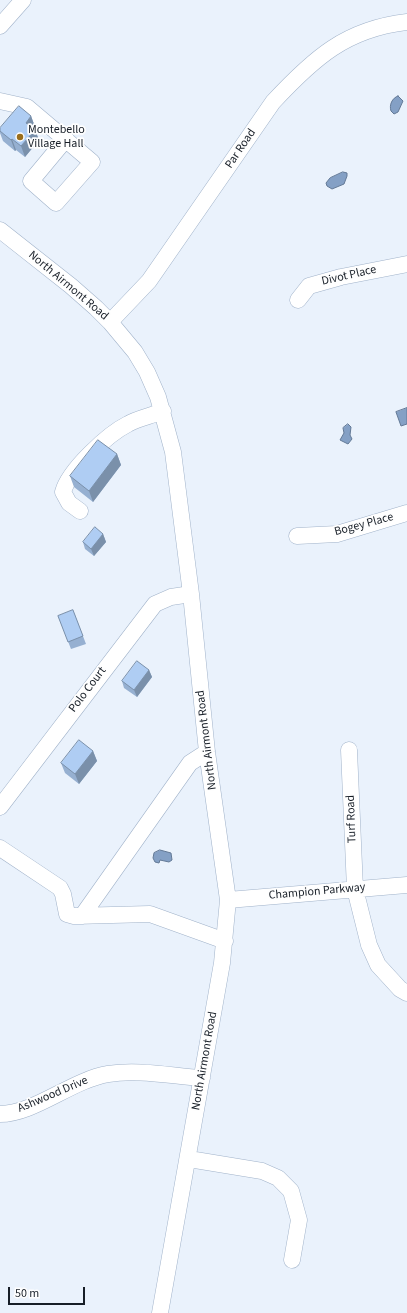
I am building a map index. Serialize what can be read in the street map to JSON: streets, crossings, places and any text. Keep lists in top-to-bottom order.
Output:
{
  "streets": {
    "street": [
      "Par Road",
      "Divot Place",
      "North Airmont Road",
      "Bogey Place",
      "Polo Court",
      "Turf Road",
      "Champion Parkway",
      "Ashwood Drive"
    ]
  },
  "crossings": [
    ["Par Road", "North Airmont Road"],
    ["North Airmont Road", "Polo Court"],
    ["North Airmont Road", "Champion Parkway"],
    ["North Airmont Road", "Ashwood Drive"],
    ["Turf Road", "Champion Parkway"]
  ],
  "places": ["Montebello Village Hall"],
  "scale_bar": "50 m"
}
